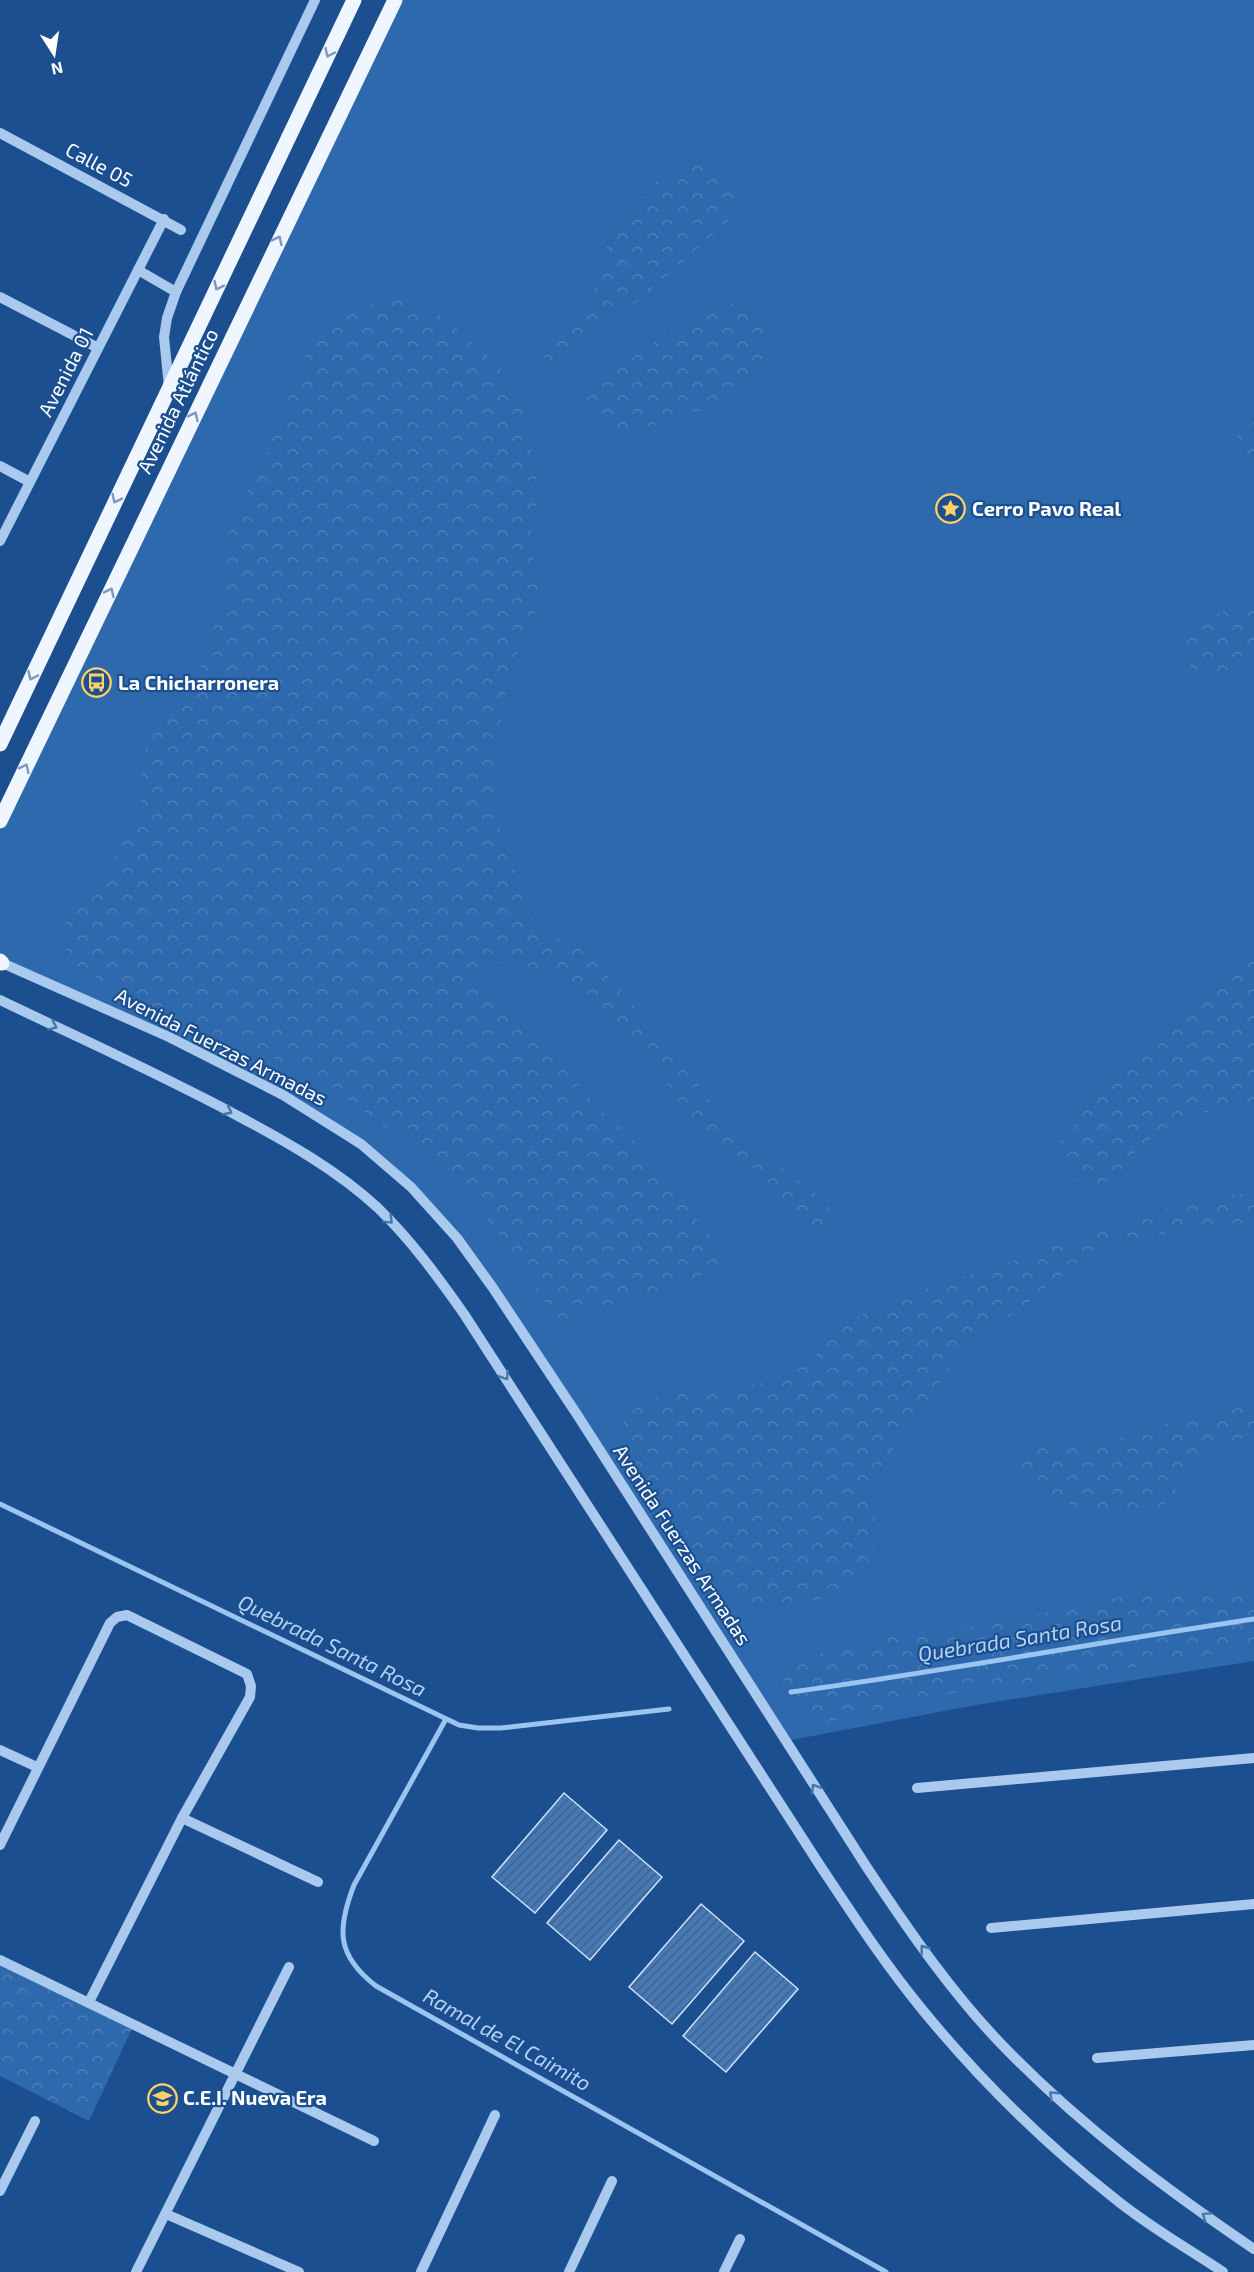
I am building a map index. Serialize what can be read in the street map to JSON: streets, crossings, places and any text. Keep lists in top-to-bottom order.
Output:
{
  "streets": {
    "main road": ["Avenida Atlántico"],
    "street": ["Calle 05", "Avenida 01", "Avenida Fuerzas Armadas"]
  },
  "crossings": [
    ["Calle 05", "Avenida 01"]
  ],
  "water": ["Quebrada Santa Rosa", "Ramal de El Caimito"],
  "places": {
    "place": ["Cerro Pavo Real"],
    "bus stop": ["La Chicharronera"],
    "school or university": ["C.E.I. Nueva Era"]
  },
  "north": "bottom"
}
